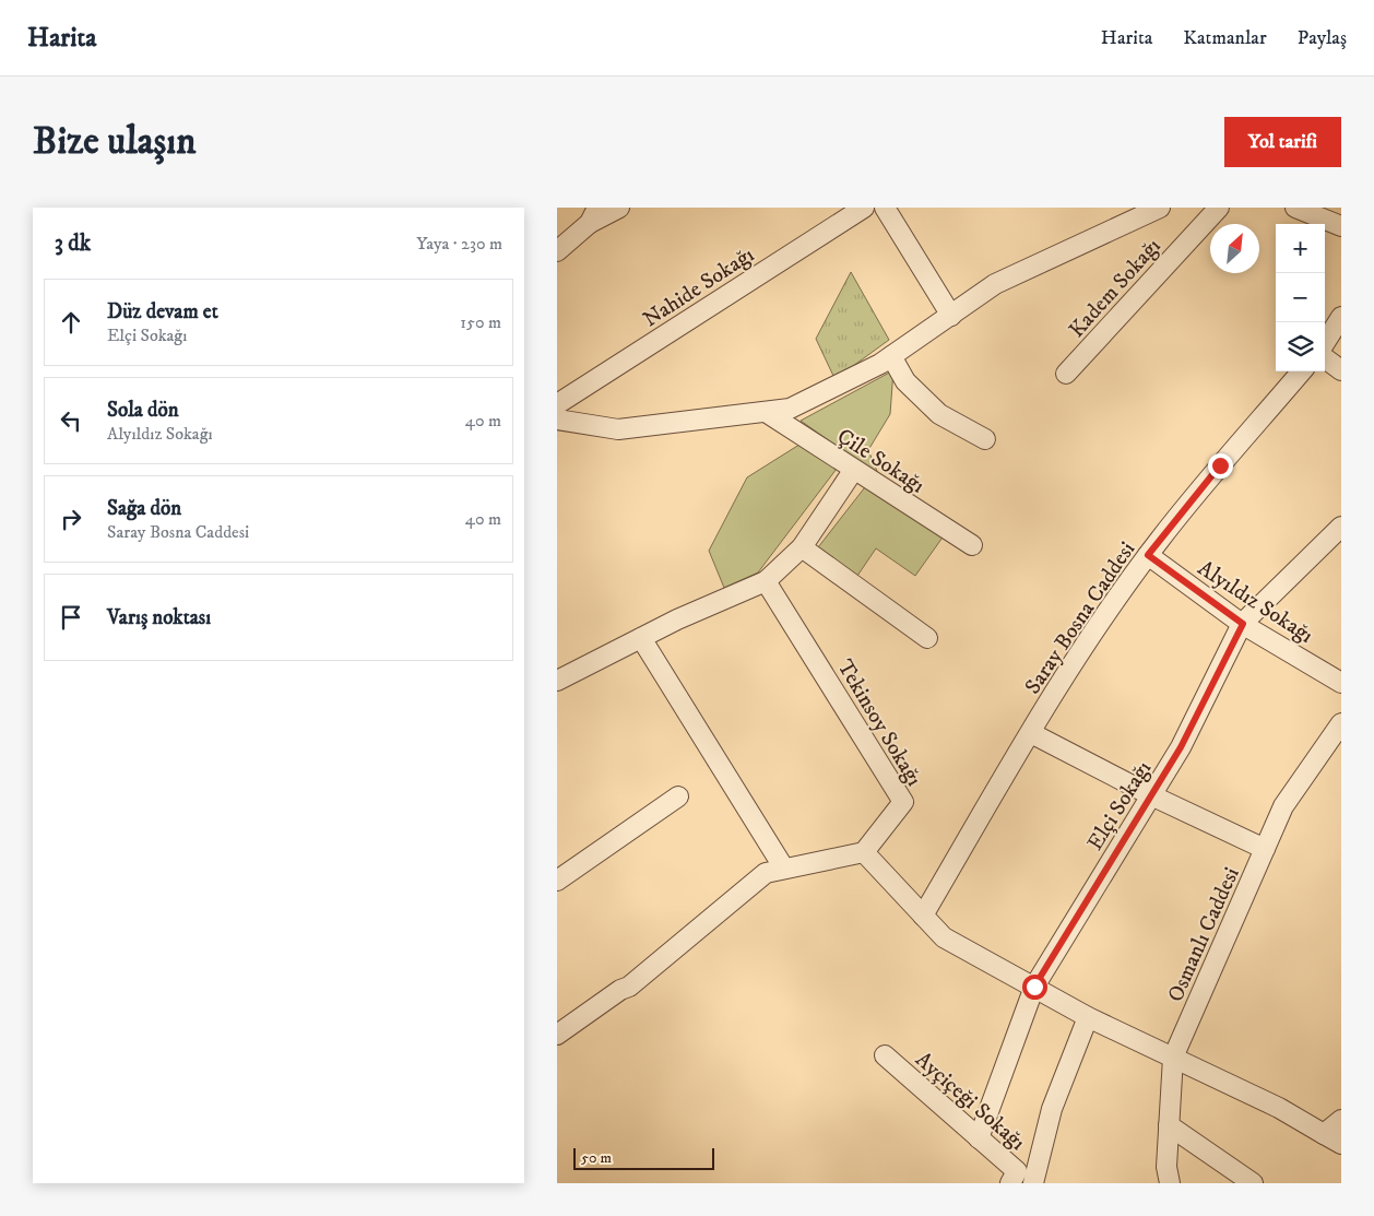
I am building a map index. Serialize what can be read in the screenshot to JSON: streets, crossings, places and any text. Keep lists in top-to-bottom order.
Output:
{
  "streets": {
    "street": [
      "Nahide Sokağı",
      "Kadem Sokağı",
      "Çile Sokağı",
      "Alyıldız Sokağı",
      "Saray Bosna Caddesi",
      "Tekinsoy Sokağı",
      "Elçi Sokağı",
      "Osmanlı Caddesi",
      "Ayçiçeği Sokağı"
    ]
  },
  "crossings": [
    ["Alyıldız Sokağı", "Saray Bosna Caddesi"],
    ["Alyıldız Sokağı", "Elçi Sokağı"],
    ["Elçi Sokağı", "Ayçiçeği Sokağı"]
  ],
  "scale_bar": "50 m",
  "north": "top right",
  "page": {
    "header": "Harita",
    "nav": ["Harita", "Katmanlar", "Paylaş"],
    "buttons": "Yol tarifi",
    "title": "Bize ulaşın",
    "heading": ["3 dk", "Yaya · 230 m"],
    "map_buttons": ["+", "−"],
    "list": [
      ["Düz devam et", "Elçi Sokağı", "150 m"],
      ["Sola dön", "Alyıldız Sokağı", "40 m"],
      ["Sağa dön", "Saray Bosna Caddesi", "40 m"],
      "Varış noktası"
    ],
    "scale": "50 m"
  }
}
